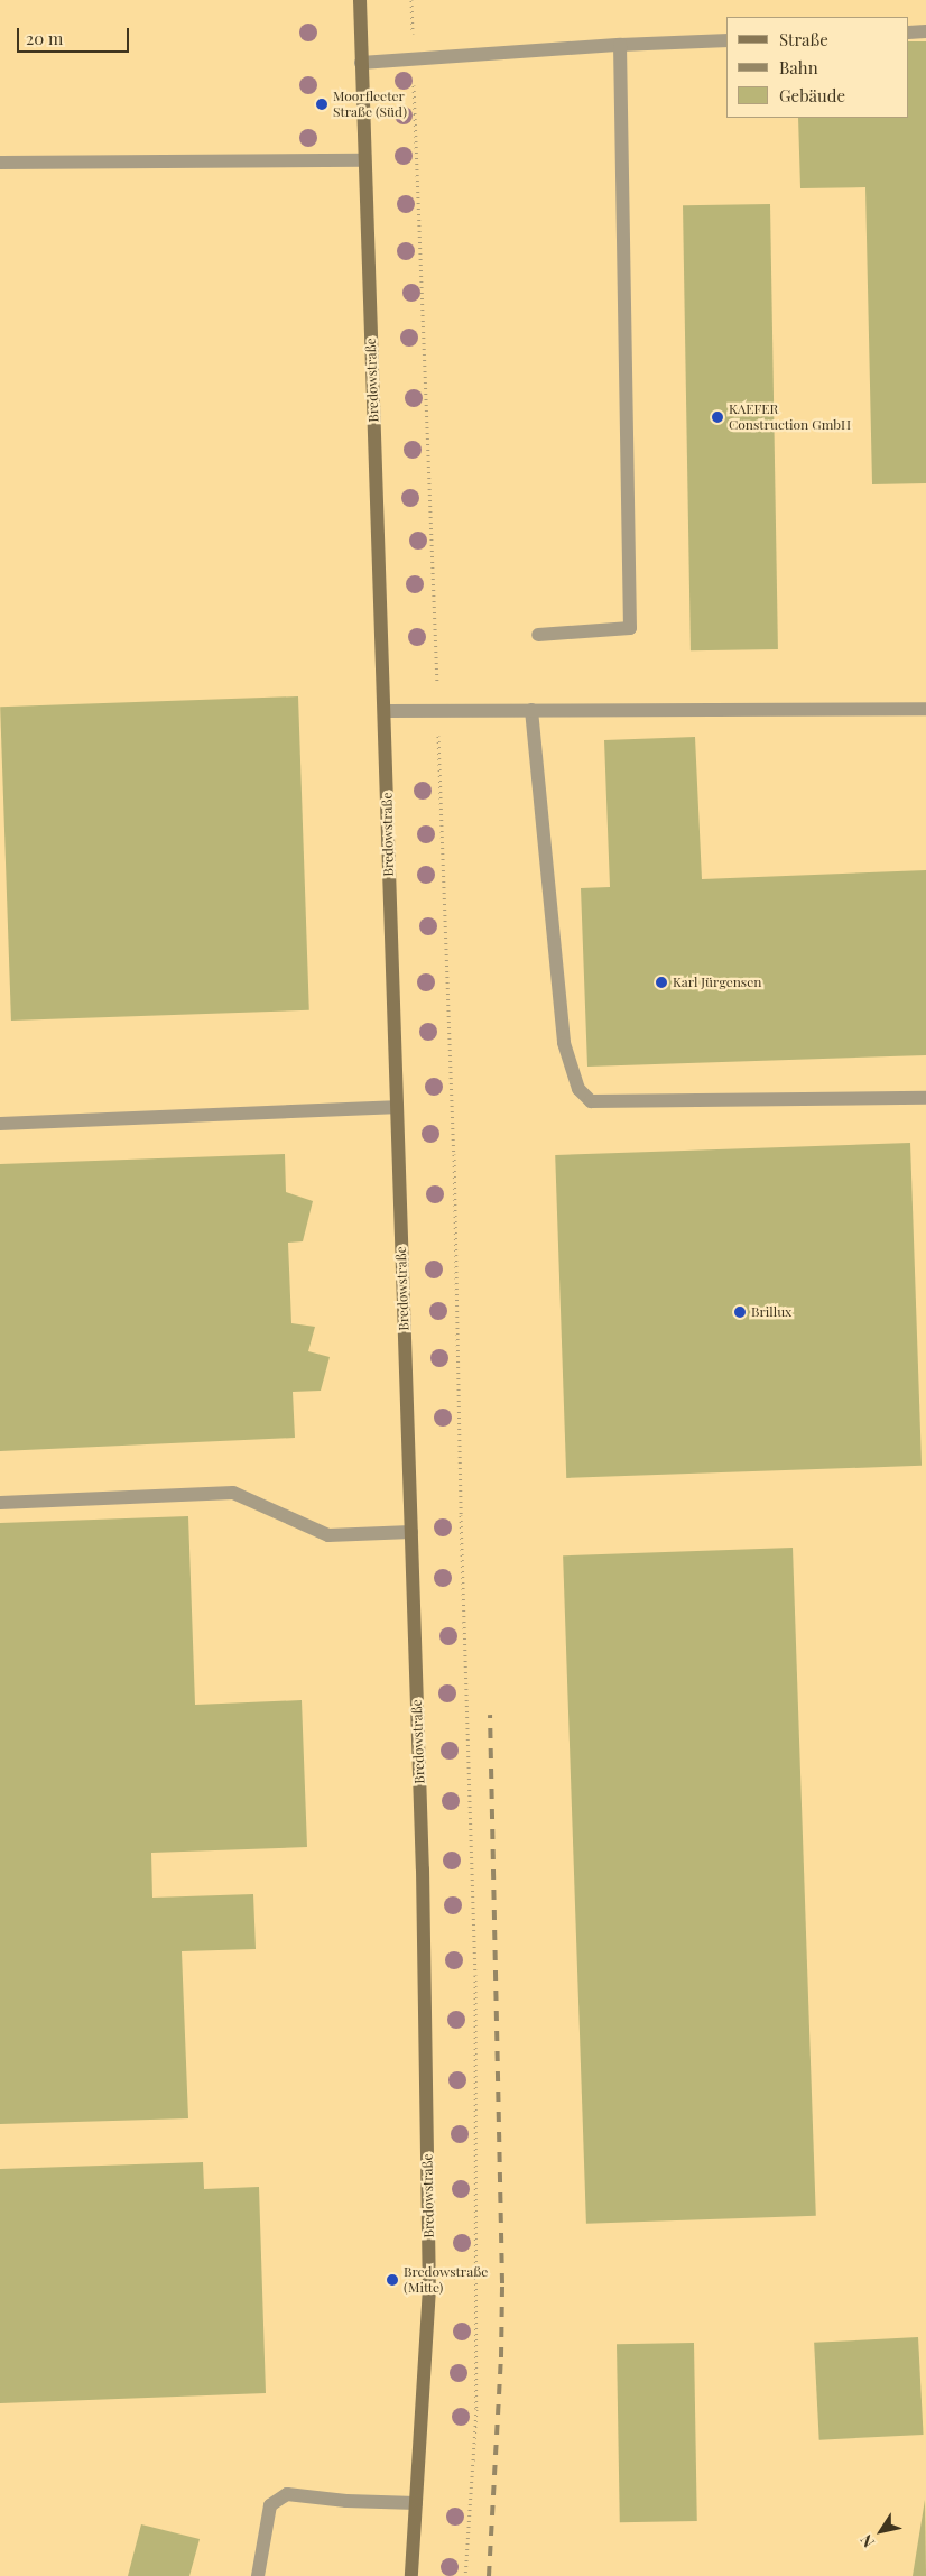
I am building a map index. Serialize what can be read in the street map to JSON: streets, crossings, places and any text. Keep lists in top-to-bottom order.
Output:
{
  "streets": {
    "street": ["Bredowstraße"]
  },
  "places": [
    "Moorfleeter Straße (Süd)",
    "KAEFER Construction GmbH",
    "Karl Jürgensen",
    "Brillux",
    "Bredowstraße (Mitte)"
  ],
  "legend": ["Straße", "Bahn", "Gebäude"],
  "scale_bar": "20 m",
  "north": "bottom left"
}
